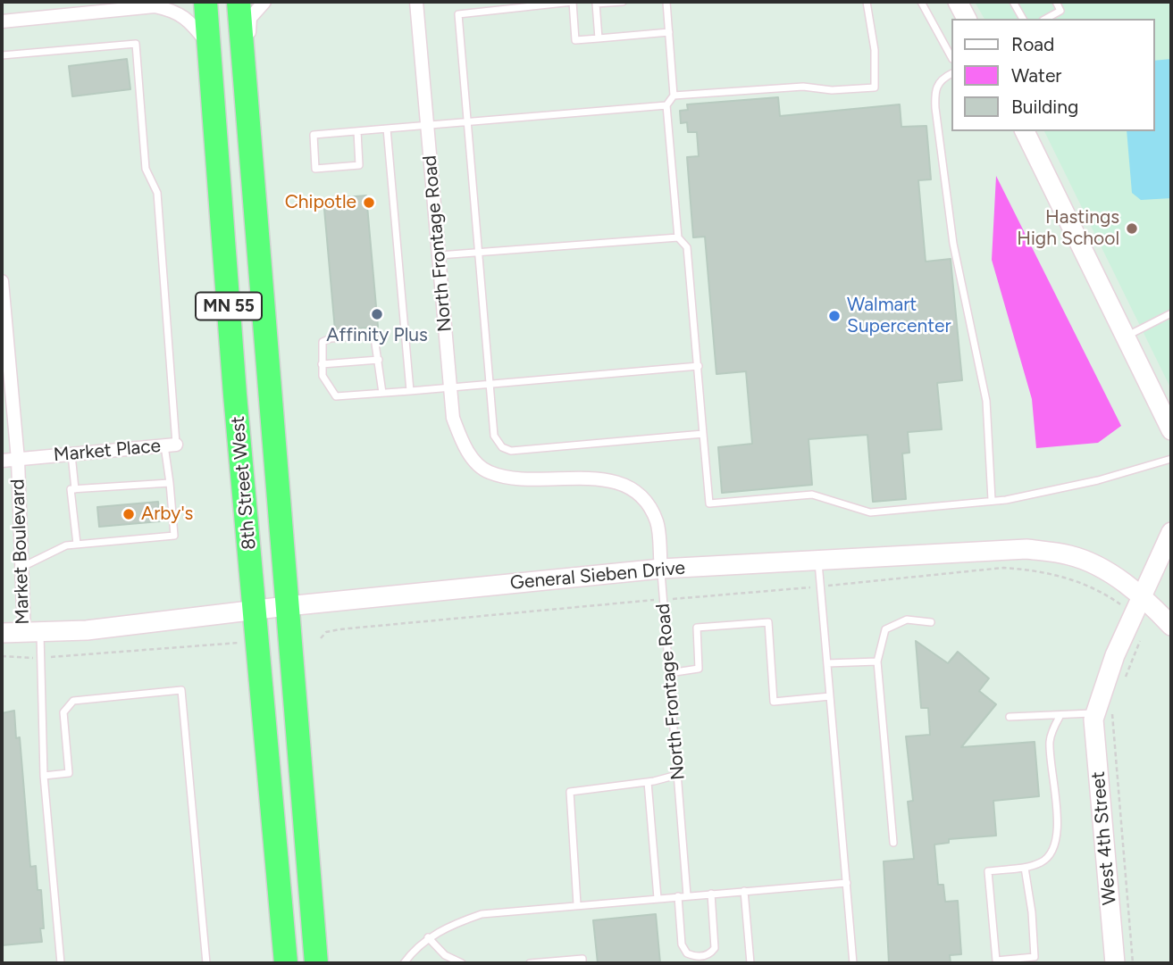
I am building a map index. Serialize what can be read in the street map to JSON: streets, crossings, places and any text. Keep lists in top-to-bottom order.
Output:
{
  "streets": {
    "highway": ["MN 55", "8th Street West"],
    "street": [
      "North Frontage Road",
      "Market Place",
      "Market Boulevard",
      "General Sieben Drive",
      "West 4th Street"
    ]
  },
  "crossings": [
    ["North Frontage Road", "General Sieben Drive"],
    ["Market Place", "Market Boulevard"],
    ["8th Street West", "General Sieben Drive"],
    ["Market Boulevard", "General Sieben Drive"],
    ["General Sieben Drive", "West 4th Street"]
  ],
  "places": [
    "Chipotle",
    "Hastings High School",
    "Affinity Plus",
    "Walmart Supercenter",
    "Arby's"
  ],
  "legend": ["Road", "Water", "Building"]
}
